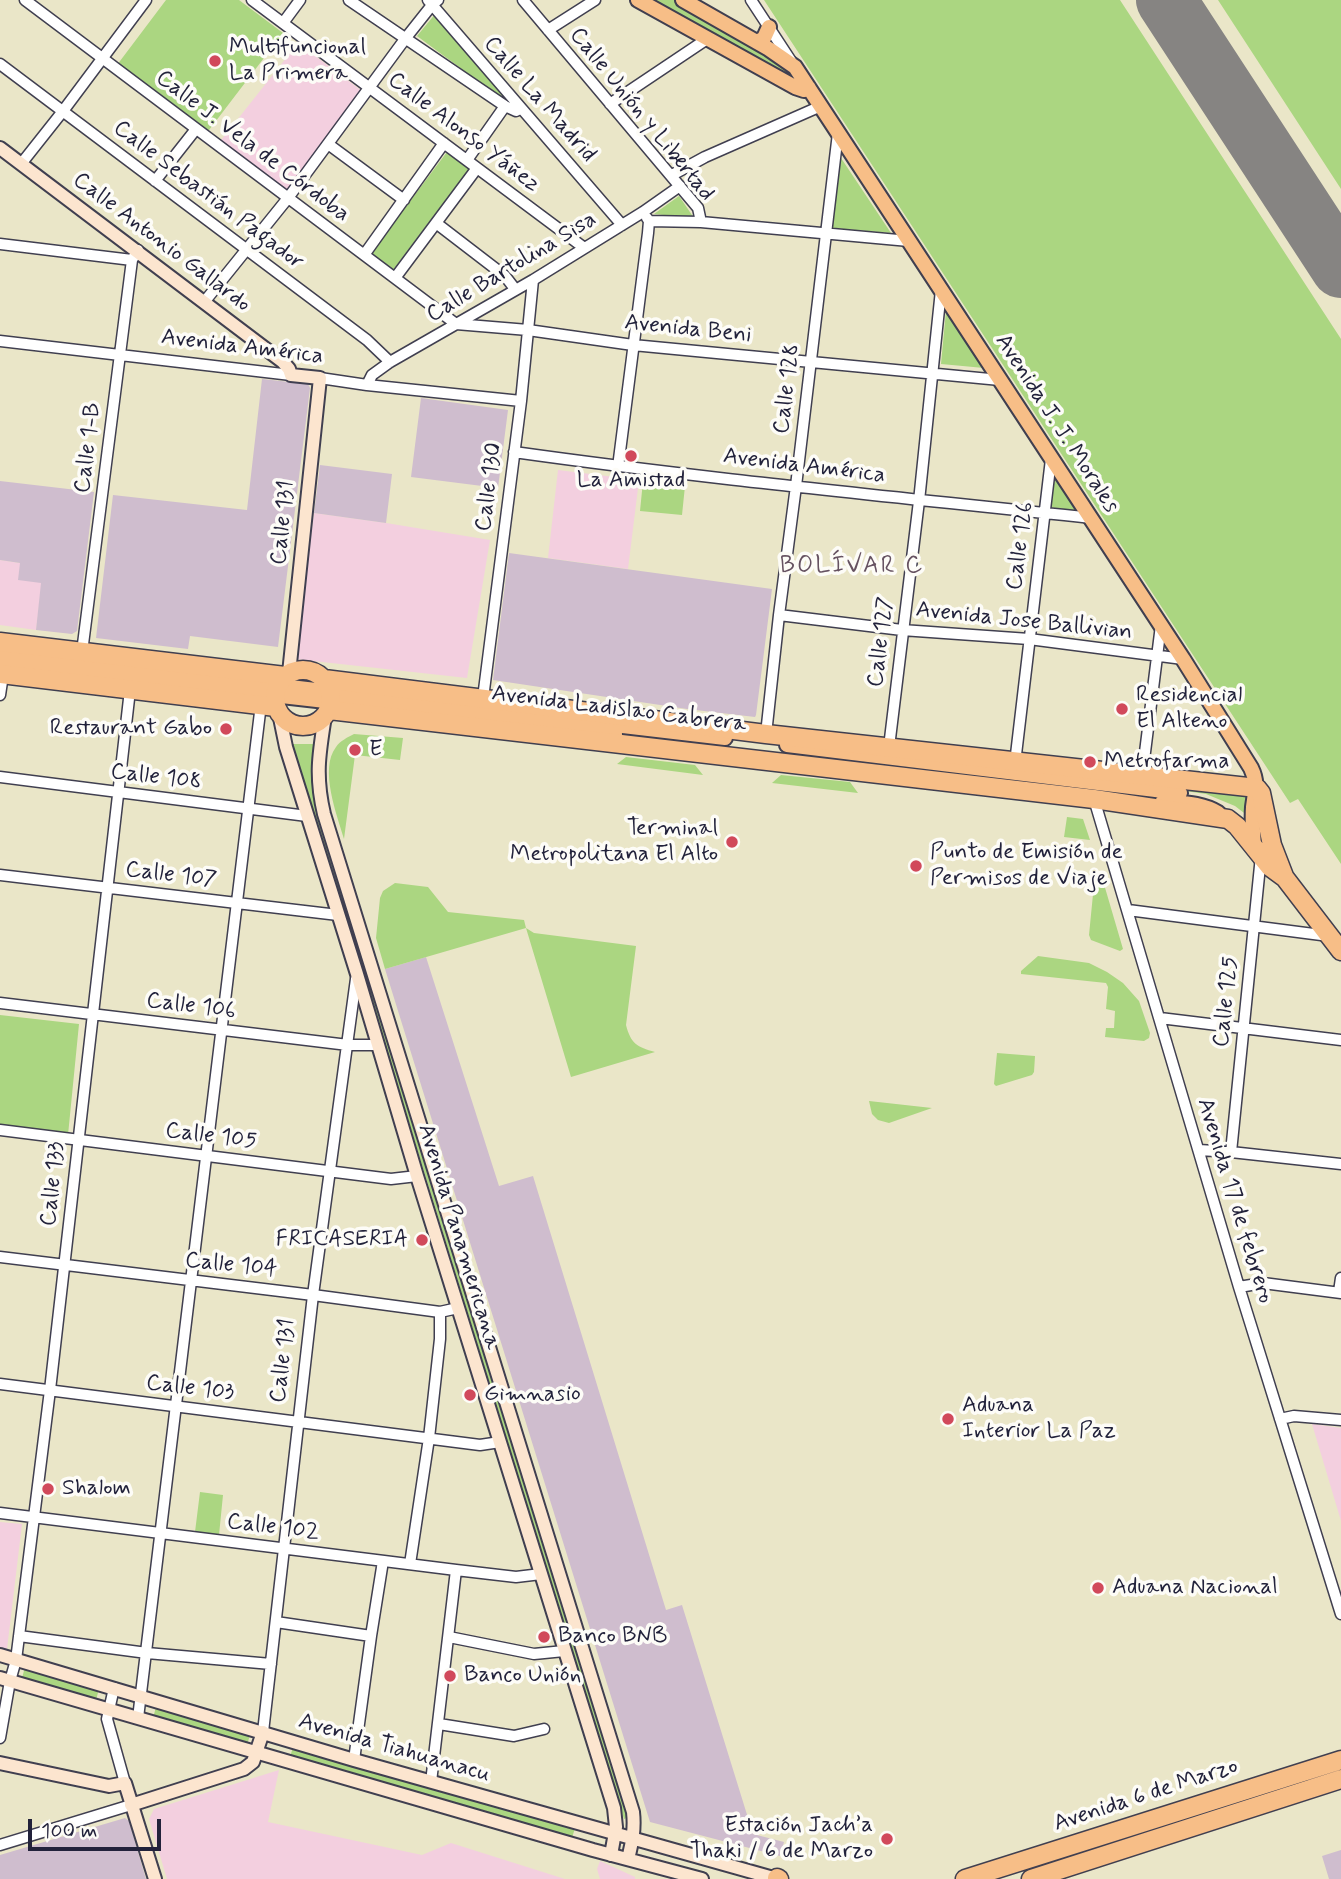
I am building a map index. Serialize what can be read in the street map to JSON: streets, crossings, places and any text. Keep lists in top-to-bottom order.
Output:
{
  "streets": {
    "highway": ["Avenida Ladislao Cabrera", "Avenida 6 de Marzo"],
    "main road": [
      "Calle Antonio Gallardo",
      "Avenida América",
      "Avenida J. J. Morales",
      "Calle 131",
      "Avenida Panamericana",
      "Avenida Tiahuanacu"
    ],
    "street": [
      "Calle La Madrid",
      "Calle Unión y Libertad",
      "Calle Alonso Yáñez",
      "Calle J. Vela de Córdoba",
      "Calle Sebastián Pagador",
      "Calle Bartolina Sisa",
      "Avenida Beni",
      "Calle 128",
      "Calle 1-B",
      "Calle 130",
      "Calle 126",
      "Avenida Jose Ballivian",
      "Calle 127",
      "Calle 108",
      "Calle 107",
      "Calle 125",
      "Calle 106",
      "Calle 105",
      "Calle 133",
      "Avenida 17 de febrero",
      "Calle 104",
      "Calle 103",
      "Calle 102"
    ]
  },
  "crossings": [
    ["Calle La Madrid", "Calle Bartolina Sisa"],
    ["Calle Unión y Libertad", "Calle Bartolina Sisa"],
    ["Calle Alonso Yáñez", "Calle Bartolina Sisa"],
    ["Calle J. Vela de Córdoba", "Calle Bartolina Sisa"],
    ["Calle J. Vela de Córdoba", "Avenida Beni"],
    ["Calle Sebastián Pagador", "Calle Bartolina Sisa"],
    ["Calle Antonio Gallardo", "Avenida América"],
    ["Calle Antonio Gallardo", "Calle 1-B"],
    ["Calle Bartolina Sisa", "Avenida Beni"],
    ["Calle Bartolina Sisa", "Avenida América"],
    ["Calle Bartolina Sisa", "Calle 130"],
    ["Avenida Beni", "Calle 128"],
    ["Avenida Beni", "Avenida J. J. Morales"],
    ["Avenida Beni", "Calle 130"],
    ["Avenida Beni", "Calle 127"],
    ["Avenida América", "Calle 128"],
    ["Avenida América", "Avenida J. J. Morales"],
    ["Avenida América", "Calle 1-B"],
    ["Avenida América", "Calle 130"],
    ["Avenida América", "Calle 131"],
    ["Avenida América", "Calle 126"],
    ["Avenida América", "Calle 127"],
    ["Calle 128", "Avenida J. J. Morales"],
    ["Calle 128", "Avenida Jose Ballivian"],
    ["Calle 128", "Avenida Ladislao Cabrera"],
    ["Avenida J. J. Morales", "Calle 126"],
    ["Avenida J. J. Morales", "Avenida Jose Ballivian"],
    ["Avenida J. J. Morales", "Calle 127"],
    ["Avenida J. J. Morales", "Avenida Ladislao Cabrera"],
    ["Calle 1-B", "Avenida Ladislao Cabrera"],
    ["Calle 130", "Avenida Ladislao Cabrera"],
    ["Calle 131", "Avenida Ladislao Cabrera"],
    ["Calle 131", "Calle 106"],
    ["Calle 131", "Calle 105"],
    ["Calle 131", "Avenida Panamericana"],
    ["Calle 131", "Calle 104"],
    ["Calle 131", "Calle 103"],
    ["Calle 131", "Calle 102"],
    ["Calle 131", "Avenida Tiahuanacu"],
    ["Calle 126", "Avenida Jose Ballivian"],
    ["Calle 126", "Avenida Ladislao Cabrera"],
    ["Avenida Jose Ballivian", "Calle 127"],
    ["Calle 127", "Avenida Ladislao Cabrera"],
    ["Avenida Ladislao Cabrera", "Calle 125"],
    ["Avenida Ladislao Cabrera", "Calle 133"],
    ["Avenida Ladislao Cabrera", "Avenida 17 de febrero"],
    ["Avenida Ladislao Cabrera", "Avenida Panamericana"],
    ["Calle 108", "Calle 133"],
    ["Calle 108", "Avenida Panamericana"],
    ["Calle 107", "Calle 133"],
    ["Calle 107", "Avenida Panamericana"],
    ["Calle 106", "Calle 133"],
    ["Calle 106", "Avenida Panamericana"],
    ["Calle 105", "Calle 133"],
    ["Calle 105", "Avenida Panamericana"],
    ["Calle 133", "Calle 104"],
    ["Calle 133", "Calle 103"],
    ["Calle 133", "Calle 102"],
    ["Calle 133", "Avenida Tiahuanacu"],
    ["Avenida Panamericana", "Calle 104"],
    ["Avenida Panamericana", "Calle 103"],
    ["Avenida Panamericana", "Calle 102"],
    ["Avenida Panamericana", "Avenida Tiahuanacu"]
  ],
  "districts": ["BOLÍVAR C"],
  "places": [
    "Multifuncional La Primera",
    "La Amistad",
    "Residencial El Alteno",
    "Restaurant Gabo",
    "E",
    "Metrofarma",
    "Terminal Metropolitana El Alto",
    "Punto de Emisión de Permisos de Viaje",
    "FRICASERIA",
    "Gimnasio",
    "Aduana Interior La Paz",
    "Shalom",
    "Aduana Nacional",
    "Banco BNB",
    "Banco Unión",
    "Estación Jach’a Thaki / 6 de Marzo"
  ],
  "scale_bar": "100 m"
}
